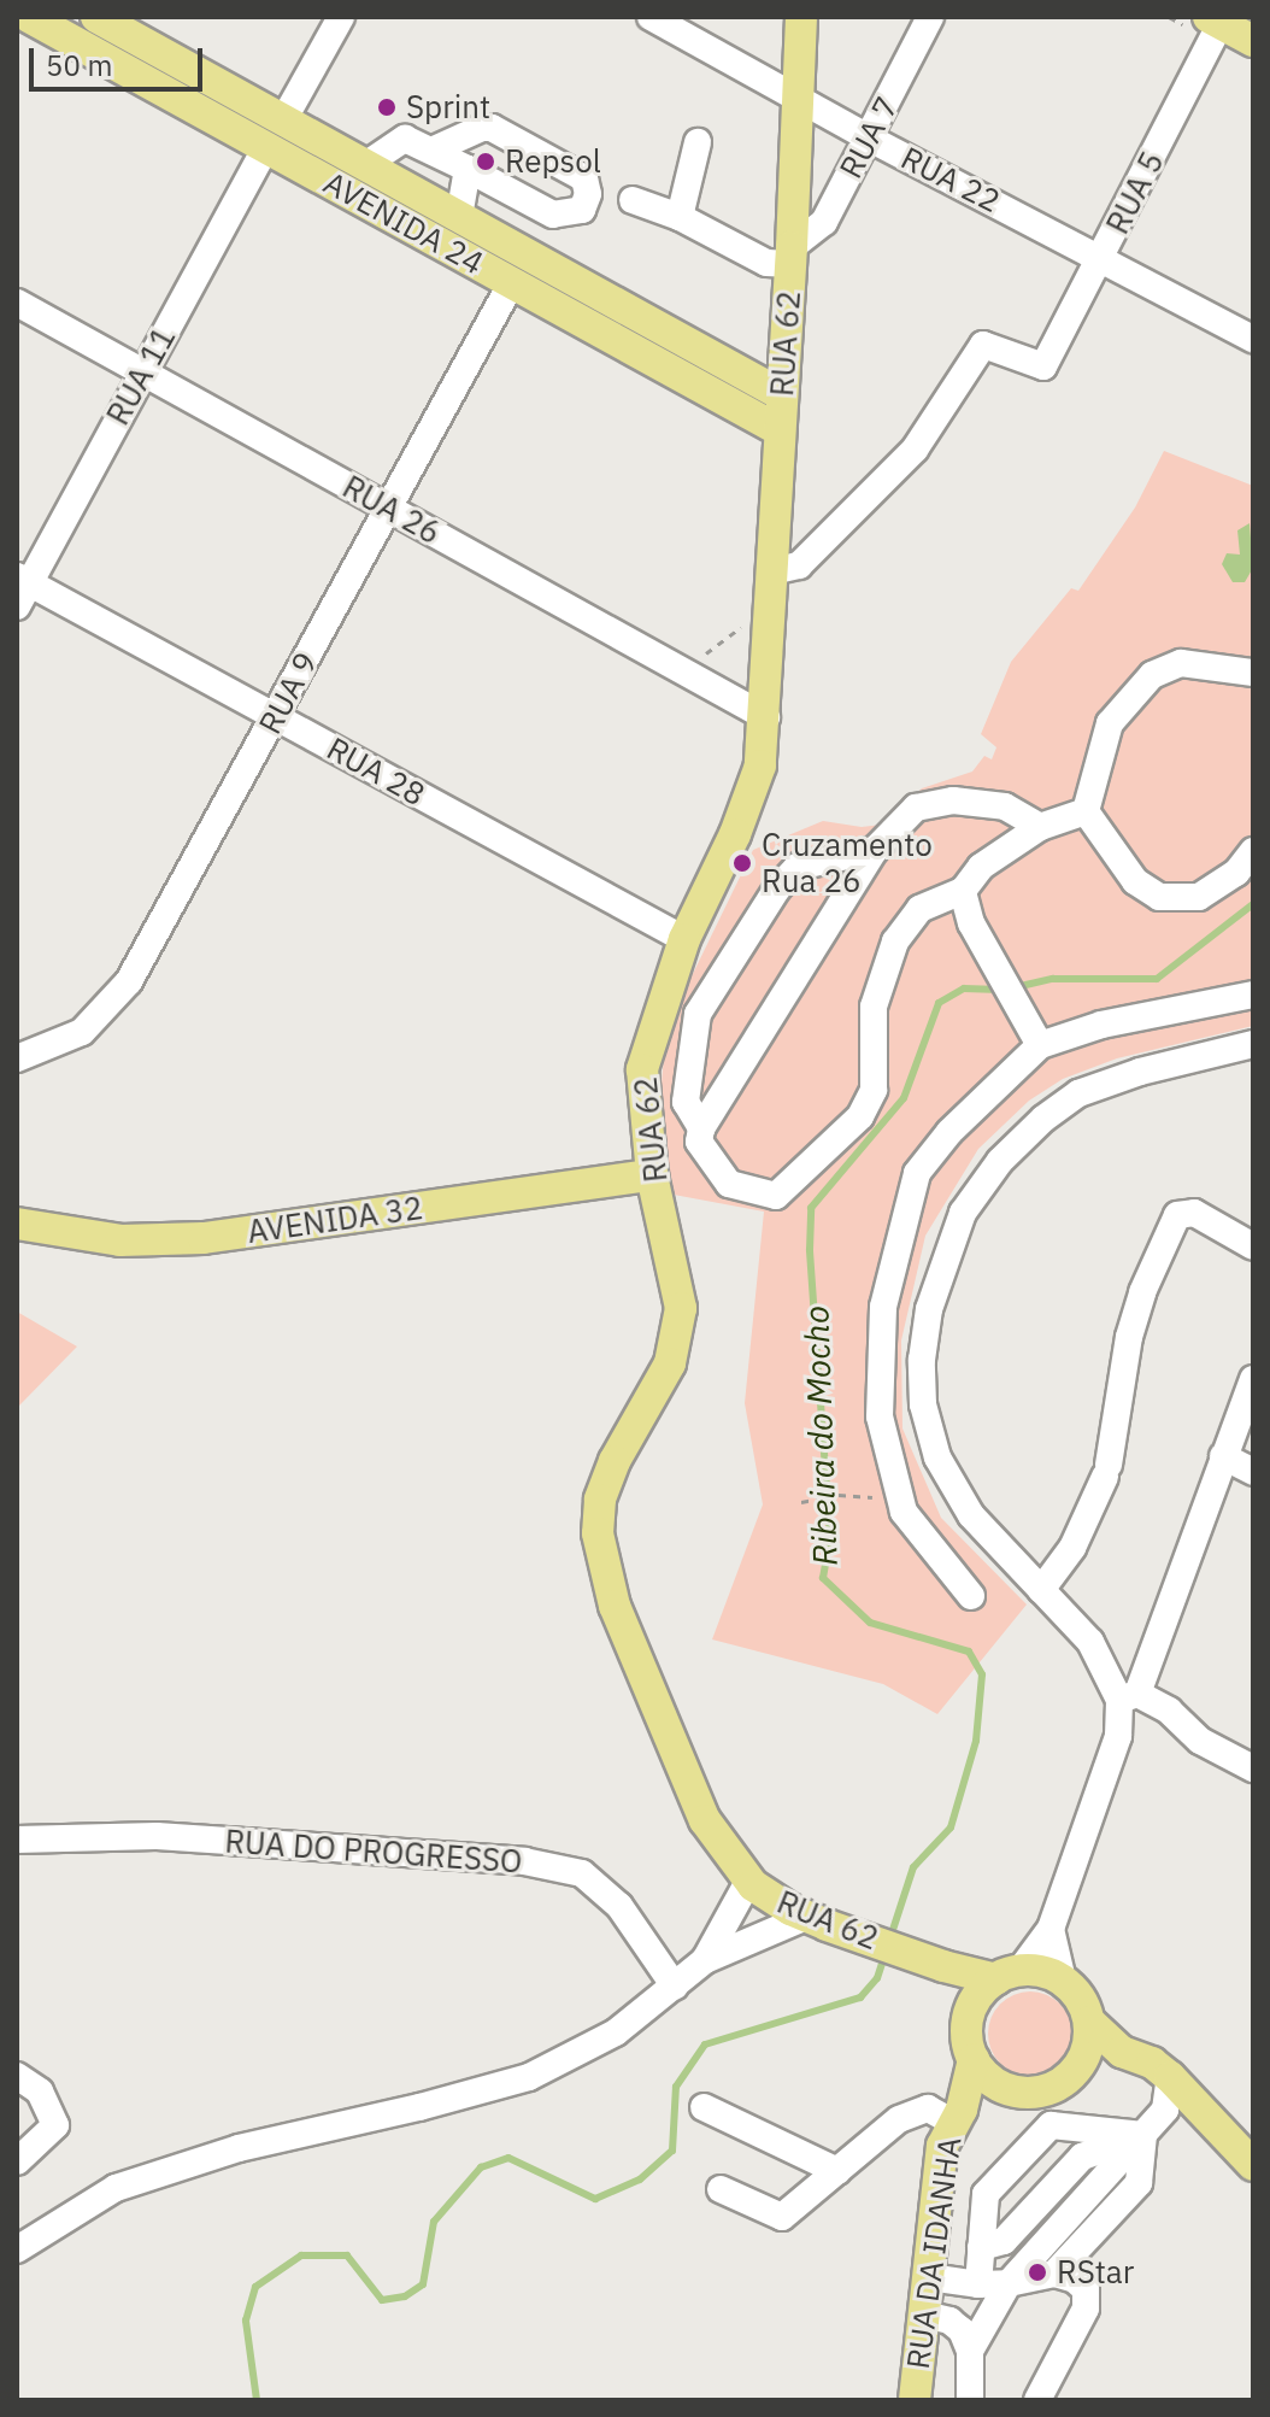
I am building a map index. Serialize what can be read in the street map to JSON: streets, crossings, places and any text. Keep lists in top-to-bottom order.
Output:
{
  "streets": {
    "main road": [
      "AVENIDA 24",
      "RUA 62",
      "AVENIDA 32",
      "RUA DA IDANHA"
    ],
    "street": [
      "RUA 7",
      "RUA 22",
      "RUA 5",
      "RUA 11",
      "RUA 26",
      "RUA 9",
      "RUA 28",
      "RUA DO PROGRESSO"
    ]
  },
  "crossings": [
    ["RUA 7", "RUA 22"],
    ["RUA 7", "RUA 62"],
    ["RUA 22", "RUA 5"],
    ["RUA 22", "RUA 62"],
    ["RUA 5", "RUA 62"],
    ["AVENIDA 24", "RUA 62"],
    ["AVENIDA 24", "RUA 11"],
    ["AVENIDA 24", "RUA 9"],
    ["RUA 62", "RUA 26"],
    ["RUA 62", "RUA 28"],
    ["RUA 62", "AVENIDA 32"],
    ["RUA 62", "RUA DA IDANHA"],
    ["RUA 11", "RUA 26"],
    ["RUA 11", "RUA 28"],
    ["RUA 26", "RUA 9"],
    ["RUA 9", "RUA 28"]
  ],
  "water": ["Ribeira do Mocho"],
  "places": [
    "Sprint",
    "Repsol",
    "Cruzamento Rua 26",
    "RStar"
  ],
  "scale_bar": "50 m"
}
